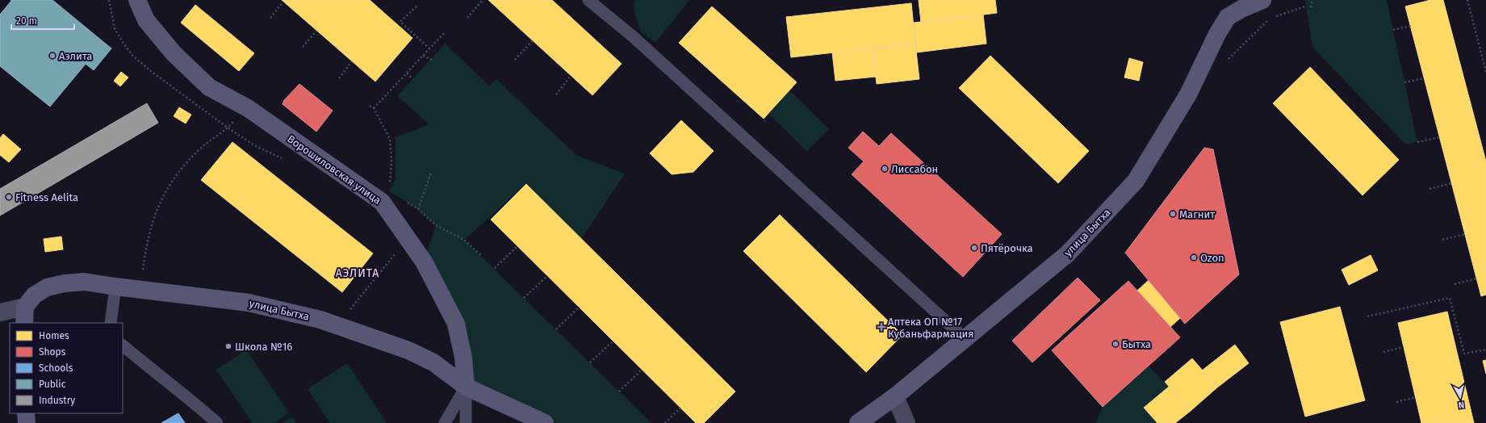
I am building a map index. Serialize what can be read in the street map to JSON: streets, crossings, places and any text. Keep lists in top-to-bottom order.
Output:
{
  "streets": {
    "street": ["Ворошиловская улица", "улица Бытха"]
  },
  "crossings": [
    ["Ворошиловская улица", "улица Бытха"]
  ],
  "districts": ["АЭЛИТА"],
  "places": {
    "other": [
      "Аэлита",
      "Лиссабон",
      "Fitness Aelita",
      "Магнит",
      "Пятёрочка",
      "Ozon",
      "Бытха",
      "Школа №16"
    ],
    "health": ["Аптека ОП №17 Кубаньфармация"]
  },
  "legend": [
    "Homes",
    "Shops",
    "Schools",
    "Public",
    "Industry"
  ],
  "scale_bar": "20 m",
  "north": "bottom"
}
